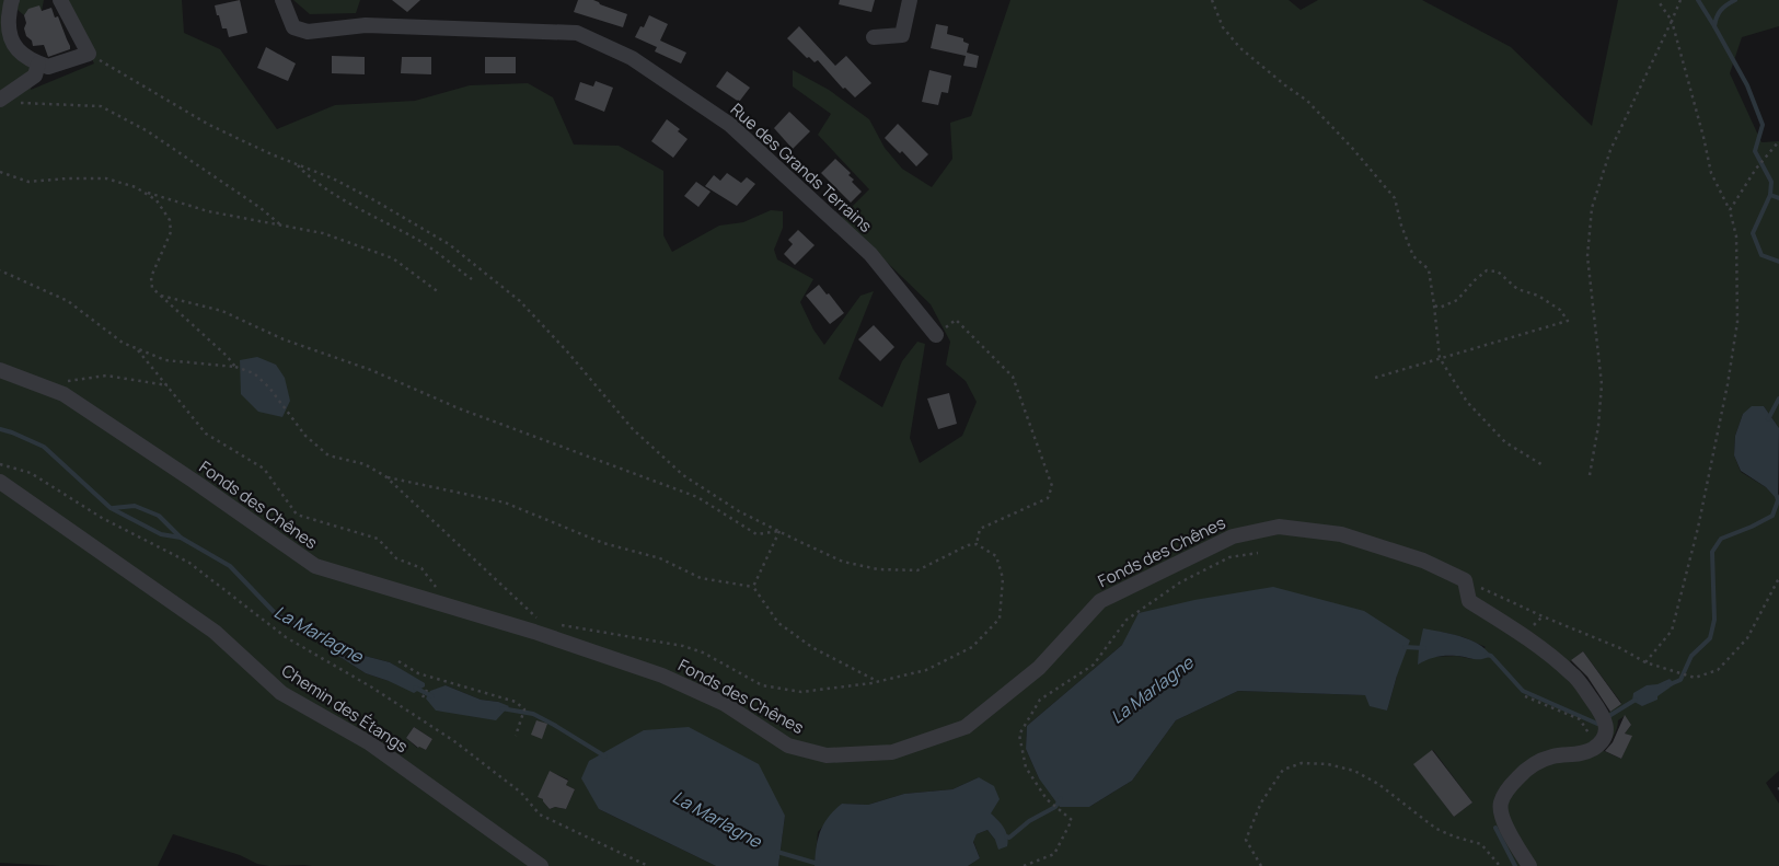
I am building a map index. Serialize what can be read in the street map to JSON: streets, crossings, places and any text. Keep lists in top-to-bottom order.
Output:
{
  "streets": {
    "street": ["Rue des Grands Terrains", "Fonds des Chênes", "Chemin des Étangs"]
  },
  "water": ["La Marlagne"]
}
